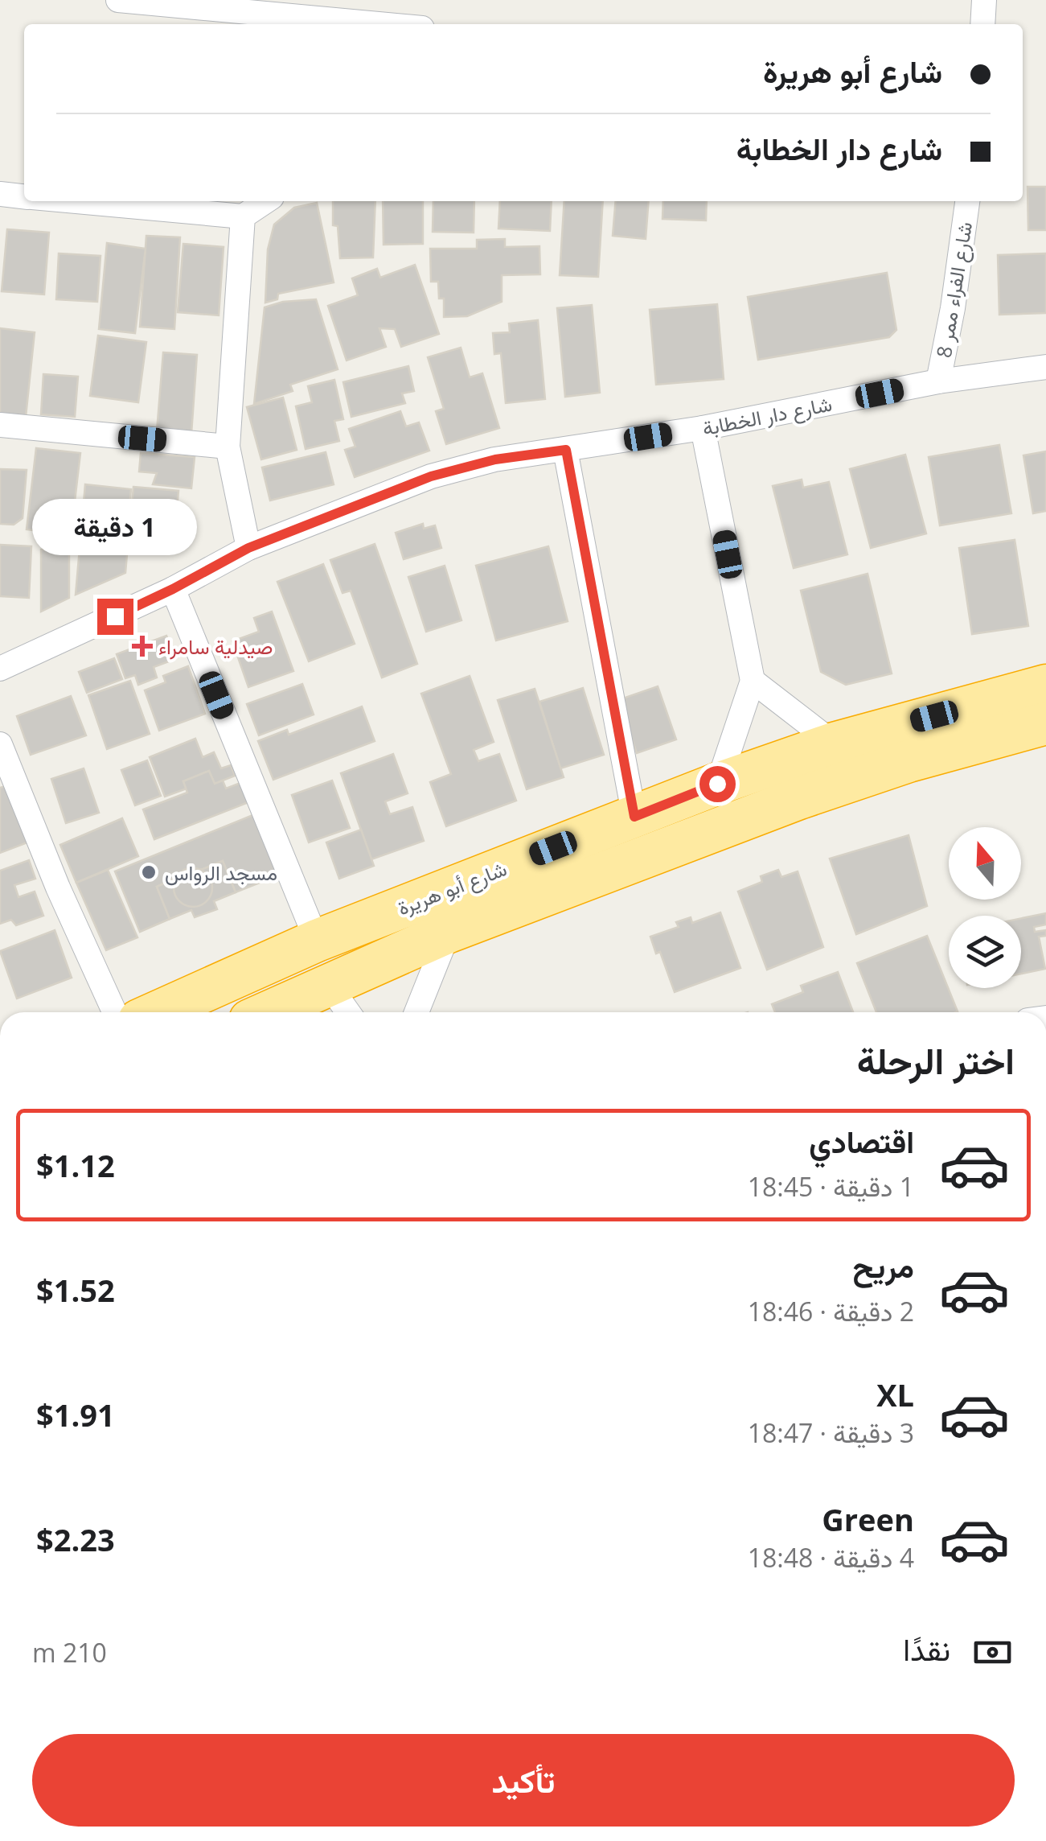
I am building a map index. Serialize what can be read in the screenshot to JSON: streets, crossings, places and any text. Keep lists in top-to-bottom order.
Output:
{
  "streets": {
    "highway": ["شارع أبو هريرة"],
    "street": ["شارع الفراء ممر 8", "شارع دار الخطابة"]
  },
  "crossings": [
    ["شارع الفراء ممر 8", "شارع دار الخطابة"]
  ],
  "places": {
    "health": ["صيدلية سامراء"],
    "other": ["مسجد الرواس"]
  },
  "north": "top",
  "page": {
    "banner": ["شارع أبو هريرة", "شارع دار الخطابة"],
    "bubble": "1 دقيقة",
    "heading": "اختر الرحلة",
    "list": [
      {
        "name": "اقتصادي",
        "note": "1 دقيقة · 18:45",
        "value": "$1.12"
      },
      {
        "name": "مريح",
        "note": "2 دقيقة · 18:46",
        "value": "$1.52"
      },
      {
        "name": "XL",
        "note": "3 دقيقة · 18:47",
        "value": "$1.91"
      },
      {
        "name": "Green",
        "note": "4 دقيقة · 18:48",
        "value": "$2.23"
      }
    ],
    "pay": ["نقدًا", "210 m"],
    "buttons": "تأكيد"
  }
}
